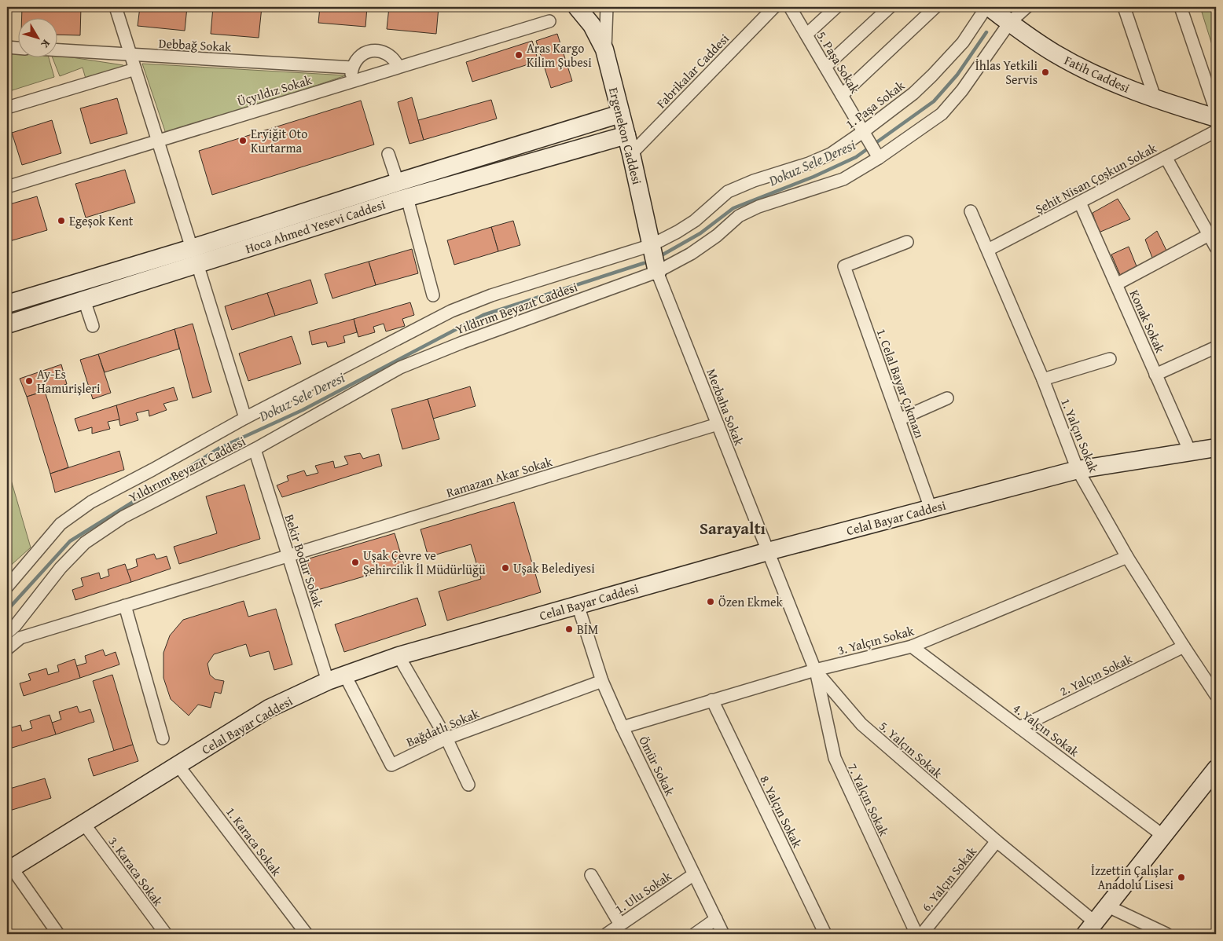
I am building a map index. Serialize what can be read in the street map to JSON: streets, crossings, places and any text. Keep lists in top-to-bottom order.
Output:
{
  "streets": {
    "street": [
      "Debbağ Sokak",
      "5. Paşa Sokak",
      "Fabrikalar Caddesi",
      "Fatih Caddesi",
      "Üçyıldız Sokak",
      "1. Paşa Sokak",
      "Ergenekon Caddesi",
      "Şehit Nisan Çoşkun Sokak",
      "Hoca Ahmed Yesevi Caddesi",
      "Yıldırım Beyazıt Caddesi",
      "Konak Sokak",
      "1. Celal Bayar Çıkmazı",
      "Mezbaha Sokak",
      "1. Yalçın Sokak",
      "Ramazan Akar Sokak",
      "Celal Bayar Caddesi",
      "Bekir Bodur Sokak",
      "3. Yalçın Sokak",
      "2. Yalçın Sokak",
      "Bağdatlı Sokak",
      "4. Yalçın Sokak",
      "5. Yalçın Sokak",
      "Ömür Sokak",
      "7. Yalçın Sokak",
      "8. Yalçın Sokak",
      "1. Karaca Sokak",
      "3. Karaca Sokak",
      "6. Yalçın Sokak",
      "1. Ulu Sokak"
    ]
  },
  "crossings": [
    ["5. Paşa Sokak", "1. Paşa Sokak"],
    ["5. Paşa Sokak", "Yıldırım Beyazıt Caddesi"],
    ["Fabrikalar Caddesi", "Ergenekon Caddesi"],
    ["Fatih Caddesi", "1. Paşa Sokak"],
    ["Fatih Caddesi", "Yıldırım Beyazıt Caddesi"],
    ["1. Paşa Sokak", "Ergenekon Caddesi"],
    ["1. Paşa Sokak", "Yıldırım Beyazıt Caddesi"],
    ["Ergenekon Caddesi", "Hoca Ahmed Yesevi Caddesi"],
    ["Ergenekon Caddesi", "Yıldırım Beyazıt Caddesi"],
    ["Ergenekon Caddesi", "Mezbaha Sokak"],
    ["Şehit Nisan Çoşkun Sokak", "Konak Sokak"],
    ["Şehit Nisan Çoşkun Sokak", "1. Yalçın Sokak"],
    ["Yıldırım Beyazıt Caddesi", "Mezbaha Sokak"],
    ["Yıldırım Beyazıt Caddesi", "Bekir Bodur Sokak"],
    ["Konak Sokak", "Celal Bayar Caddesi"],
    ["1. Celal Bayar Çıkmazı", "Celal Bayar Caddesi"],
    ["Mezbaha Sokak", "Ramazan Akar Sokak"],
    ["Mezbaha Sokak", "Celal Bayar Caddesi"],
    ["Mezbaha Sokak", "5. Yalçın Sokak"],
    ["1. Yalçın Sokak", "Celal Bayar Caddesi"],
    ["1. Yalçın Sokak", "3. Yalçın Sokak"],
    ["1. Yalçın Sokak", "2. Yalçın Sokak"],
    ["Ramazan Akar Sokak", "Bekir Bodur Sokak"],
    ["Celal Bayar Caddesi", "Bekir Bodur Sokak"],
    ["Celal Bayar Caddesi", "Bağdatlı Sokak"],
    ["Celal Bayar Caddesi", "5. Yalçın Sokak"],
    ["Celal Bayar Caddesi", "Ömür Sokak"],
    ["Celal Bayar Caddesi", "1. Karaca Sokak"],
    ["Celal Bayar Caddesi", "3. Karaca Sokak"],
    ["Bekir Bodur Sokak", "Bağdatlı Sokak"],
    ["3. Yalçın Sokak", "4. Yalçın Sokak"],
    ["3. Yalçın Sokak", "5. Yalçın Sokak"],
    ["3. Yalçın Sokak", "Ömür Sokak"],
    ["3. Yalçın Sokak", "7. Yalçın Sokak"],
    ["3. Yalçın Sokak", "8. Yalçın Sokak"],
    ["2. Yalçın Sokak", "4. Yalçın Sokak"],
    ["Bağdatlı Sokak", "Ömür Sokak"],
    ["5. Yalçın Sokak", "7. Yalçın Sokak"],
    ["5. Yalçın Sokak", "6. Yalçın Sokak"],
    ["Ömür Sokak", "1. Ulu Sokak"]
  ],
  "districts": ["Sarayaltı"],
  "water": ["Dokuz Sele Deresi"],
  "places": [
    "Aras Kargo Kilim Şubesi",
    "İhlas Yetkili Servis",
    "Eryiğit Oto Kurtarma",
    "Egeşok Kent",
    "Ay-Es Hamurişleri",
    "Uşak Çevre ve Şehircilik İl Müdürlüğü",
    "Uşak Belediyesi",
    "Özen Ekmek",
    "BİM",
    "İzzettin Çalışlar Anadolu Lisesi"
  ],
  "north": "bottom right"
}
